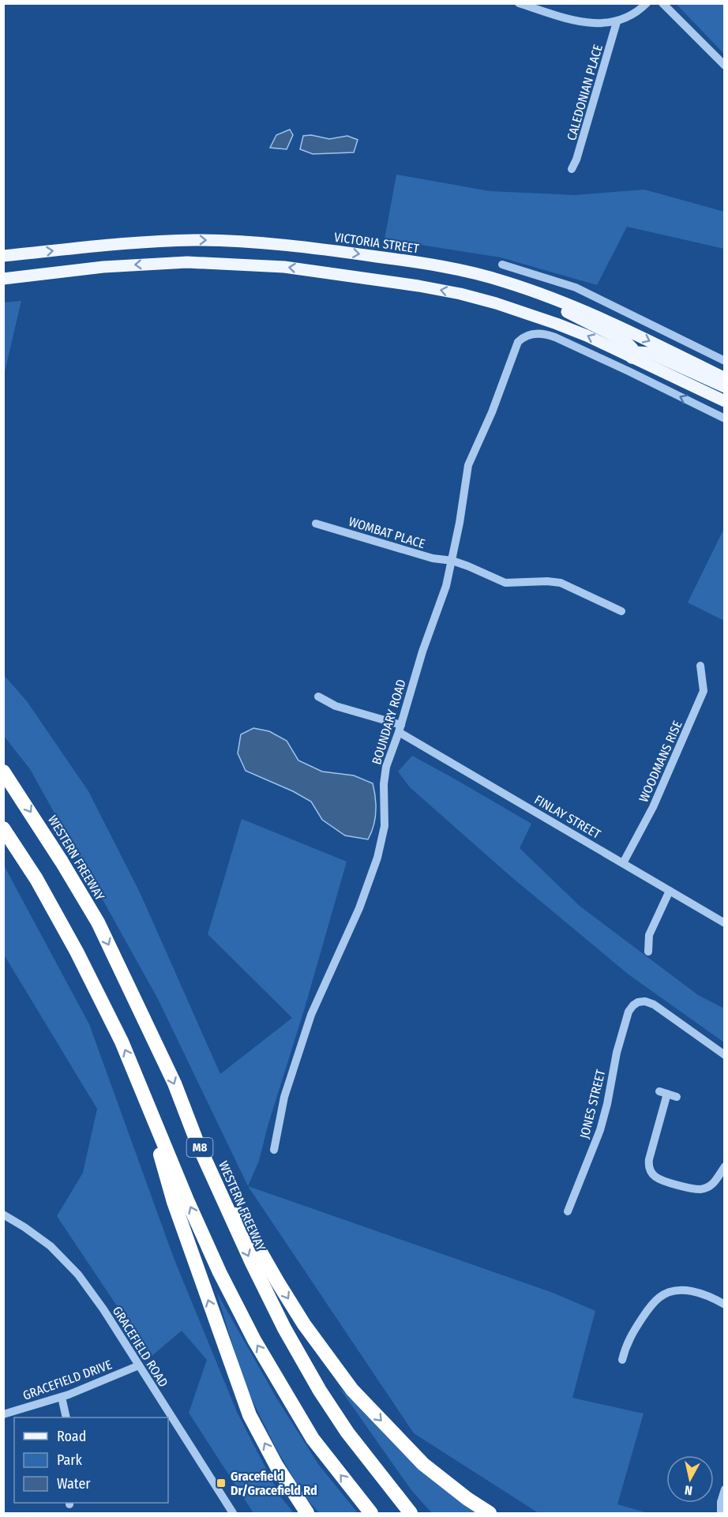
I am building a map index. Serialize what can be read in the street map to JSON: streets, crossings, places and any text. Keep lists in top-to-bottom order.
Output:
{
  "streets": {
    "highway": ["WESTERN FREEWAY", "M8"],
    "main road": ["VICTORIA STREET"],
    "street": [
      "CALEDONIAN PLACE",
      "WOMBAT PLACE",
      "BOUNDARY ROAD",
      "WOODMANS RISE",
      "FINLAY STREET",
      "JONES STREET",
      "GRACEFIELD ROAD",
      "GRACEFIELD DRIVE"
    ]
  },
  "crossings": [
    ["WOMBAT PLACE", "BOUNDARY ROAD"],
    ["BOUNDARY ROAD", "FINLAY STREET"],
    ["WOODMANS RISE", "FINLAY STREET"],
    ["GRACEFIELD ROAD", "GRACEFIELD DRIVE"]
  ],
  "places": {
    "transit": ["Gracefield Dr/Gracefield Rd"]
  },
  "legend": ["Road", "Park", "Water"],
  "north": "bottom"
}
